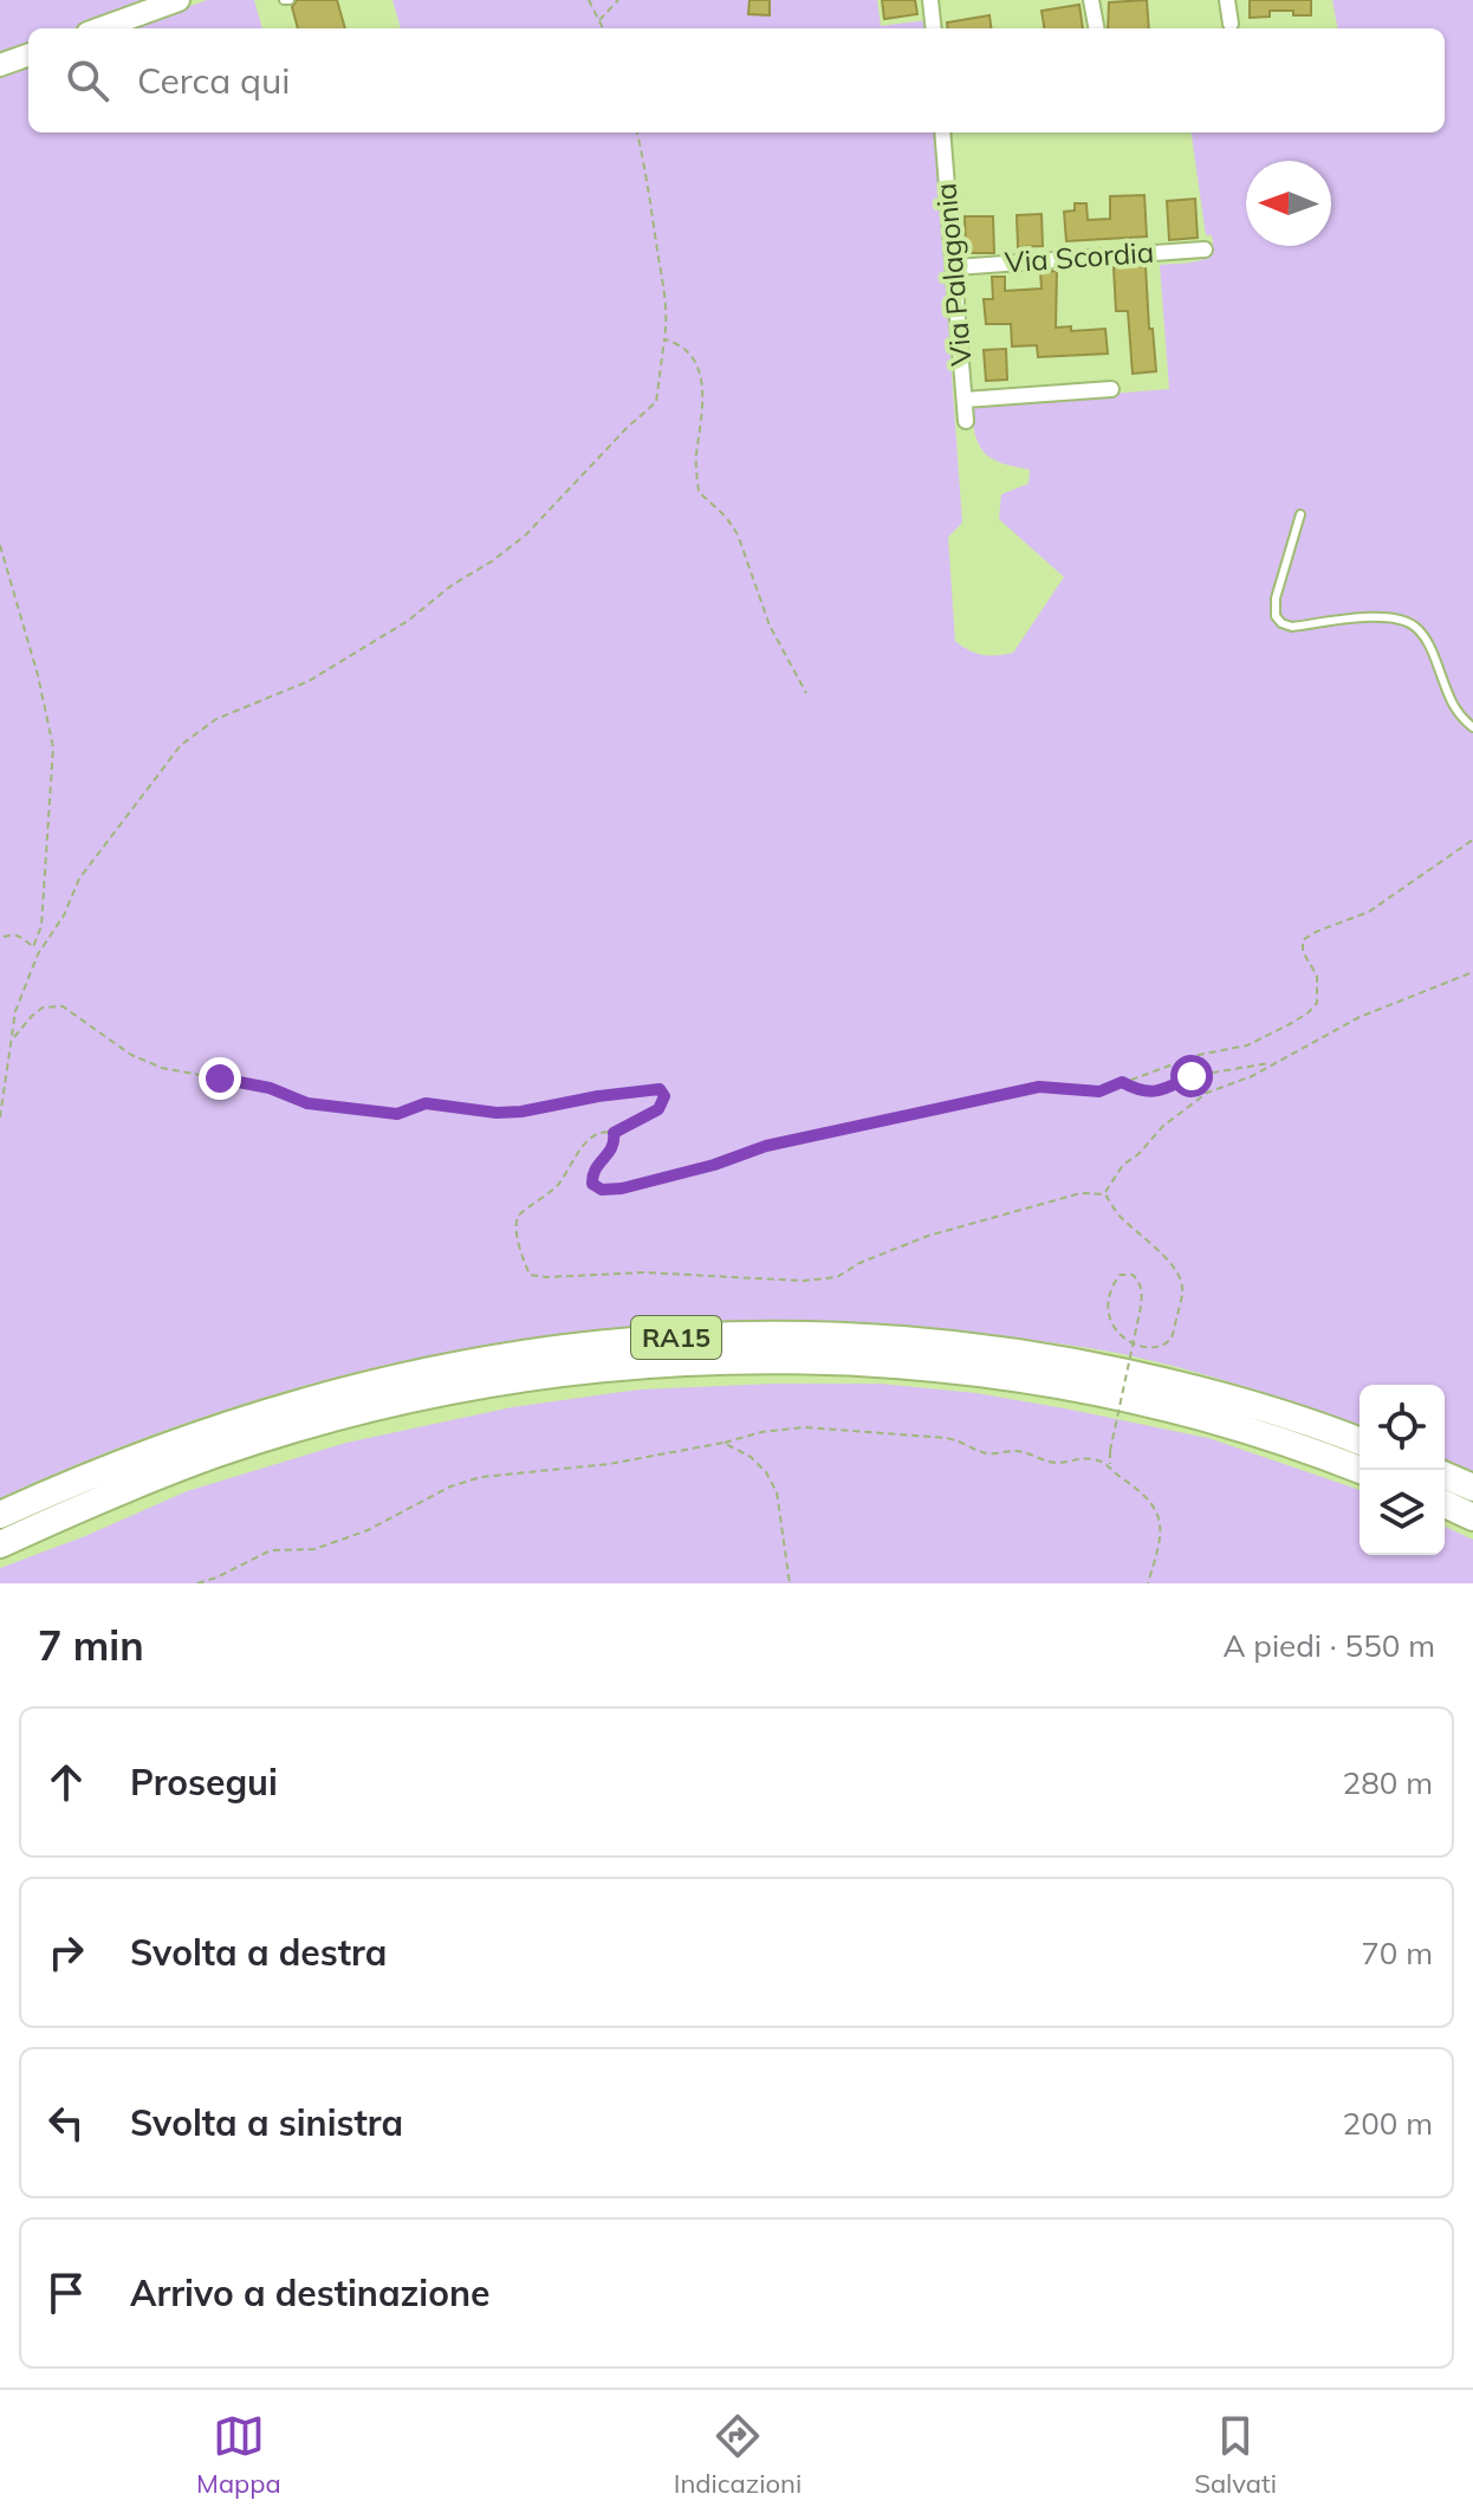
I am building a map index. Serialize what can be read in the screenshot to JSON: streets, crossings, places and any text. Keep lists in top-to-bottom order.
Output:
{
  "streets": {
    "highway": ["RA15"],
    "street": ["Via Scordia", "Via Palagonia"]
  },
  "crossings": [
    ["Via Scordia", "Via Palagonia"]
  ],
  "north": "left",
  "page": {
    "search": "Cerca qui",
    "heading": ["7 min", "A piedi · 550 m"],
    "list": [
      ["Prosegui", "280 m"],
      ["Svolta a destra", "70 m"],
      ["Svolta a sinistra", "200 m"],
      "Arrivo a destinazione"
    ],
    "nav": ["Mappa", "Indicazioni", "Salvati"]
  }
}
